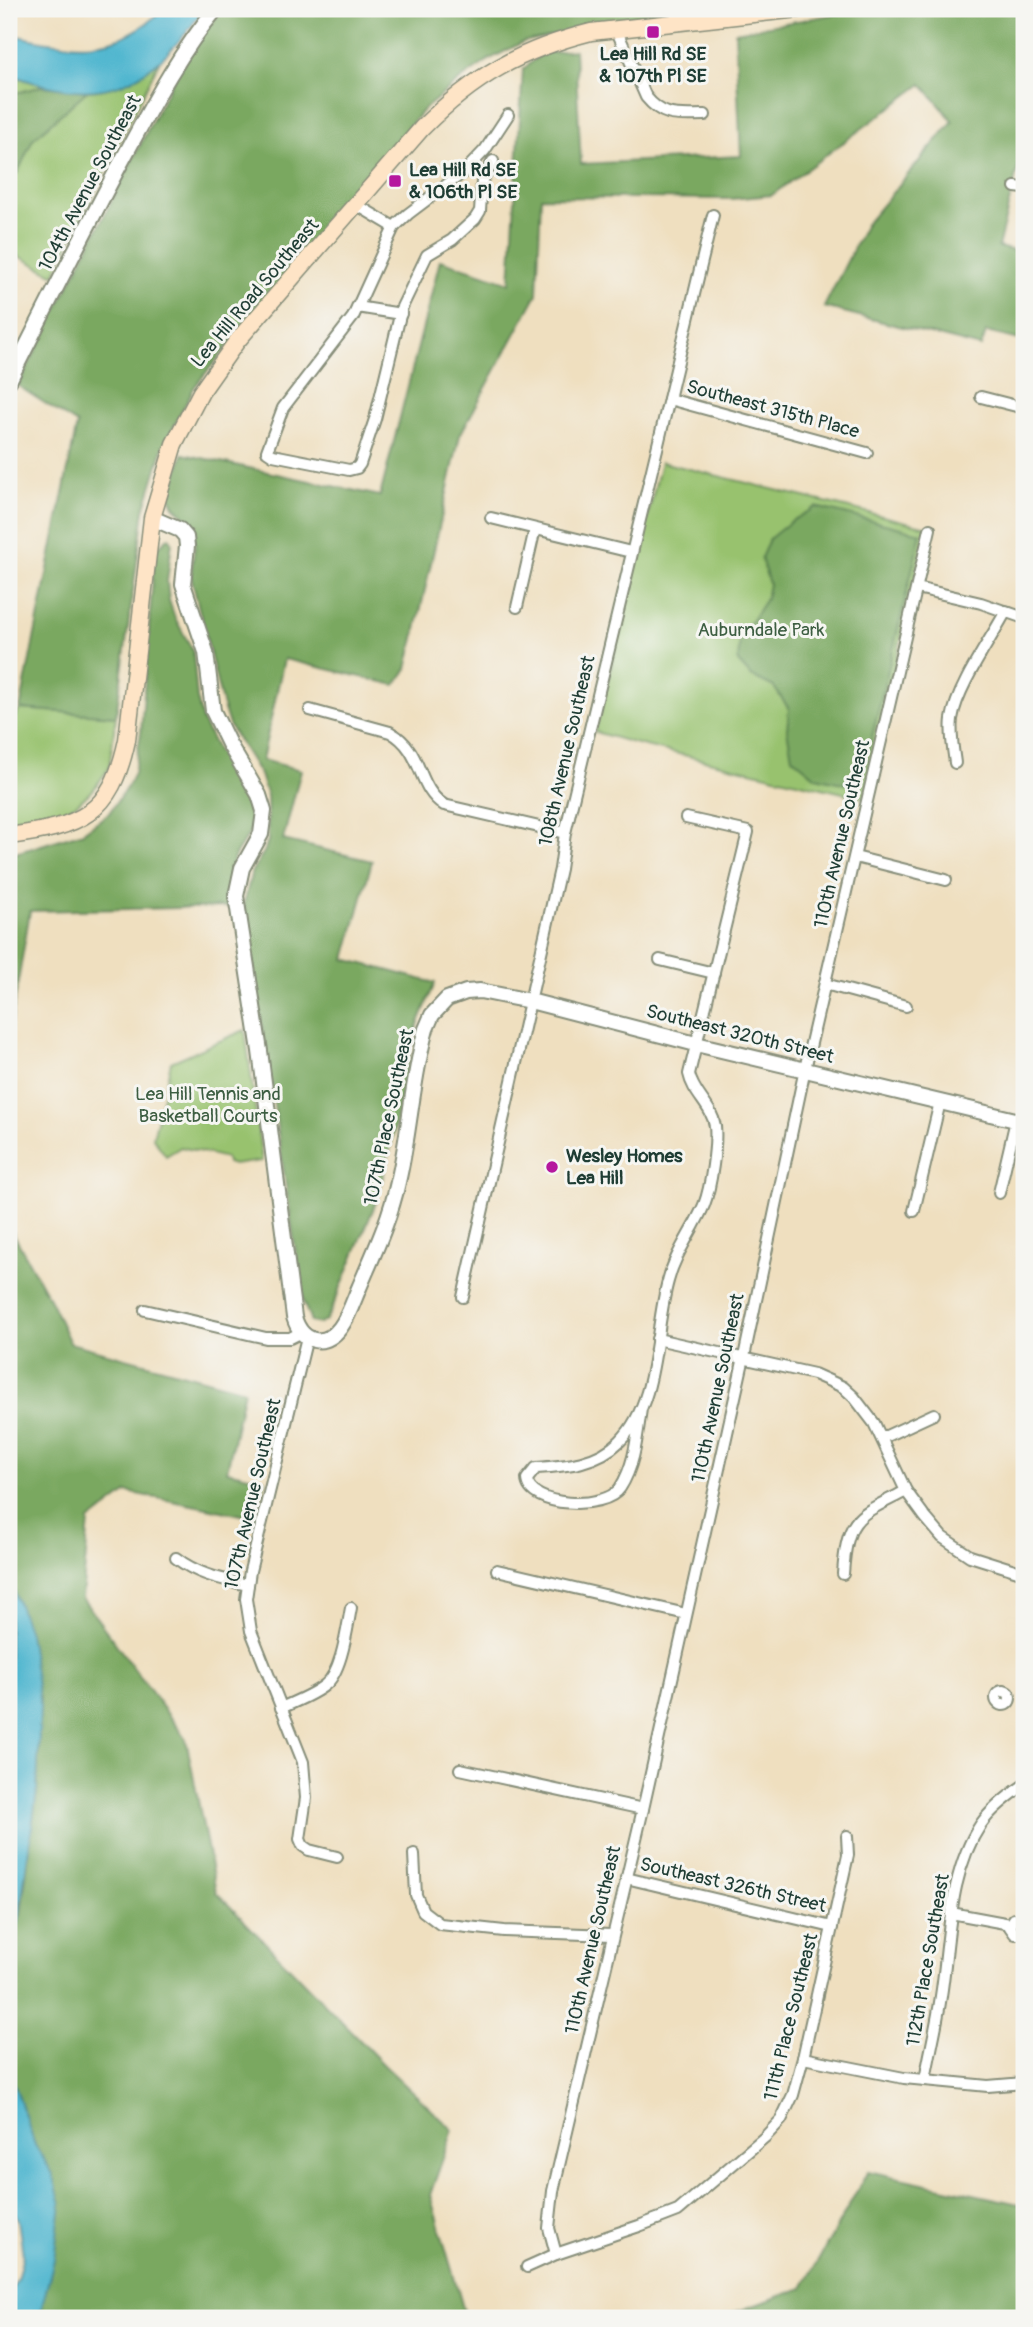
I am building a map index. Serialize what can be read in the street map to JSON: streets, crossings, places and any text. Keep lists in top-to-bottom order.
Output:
{
  "streets": {
    "main road": ["Lea Hill Road Southeast"],
    "street": [
      "104th Avenue Southeast",
      "Southeast 315th Place",
      "108th Avenue Southeast",
      "110th Avenue Southeast",
      "Southeast 320th Street",
      "107th Place Southeast",
      "107th Avenue Southeast",
      "Southeast 326th Street",
      "112th Place Southeast",
      "111th Place Southeast"
    ]
  },
  "crossings": [
    ["Southeast 315th Place", "108th Avenue Southeast"],
    ["108th Avenue Southeast", "Southeast 320th Street"],
    ["110th Avenue Southeast", "Southeast 320th Street"],
    ["110th Avenue Southeast", "Southeast 326th Street"],
    ["110th Avenue Southeast", "111th Place Southeast"],
    ["Southeast 320th Street", "107th Place Southeast"],
    ["107th Place Southeast", "107th Avenue Southeast"],
    ["Southeast 326th Street", "111th Place Southeast"]
  ],
  "parks": ["Auburndale Park", "Lea Hill Tennis and Basketball Courts"],
  "places": {
    "transit": ["Lea Hill Rd SE & 107th Pl SE", "Lea Hill Rd SE & 106th Pl SE"],
    "other": ["Wesley Homes Lea Hill"]
  }
}
